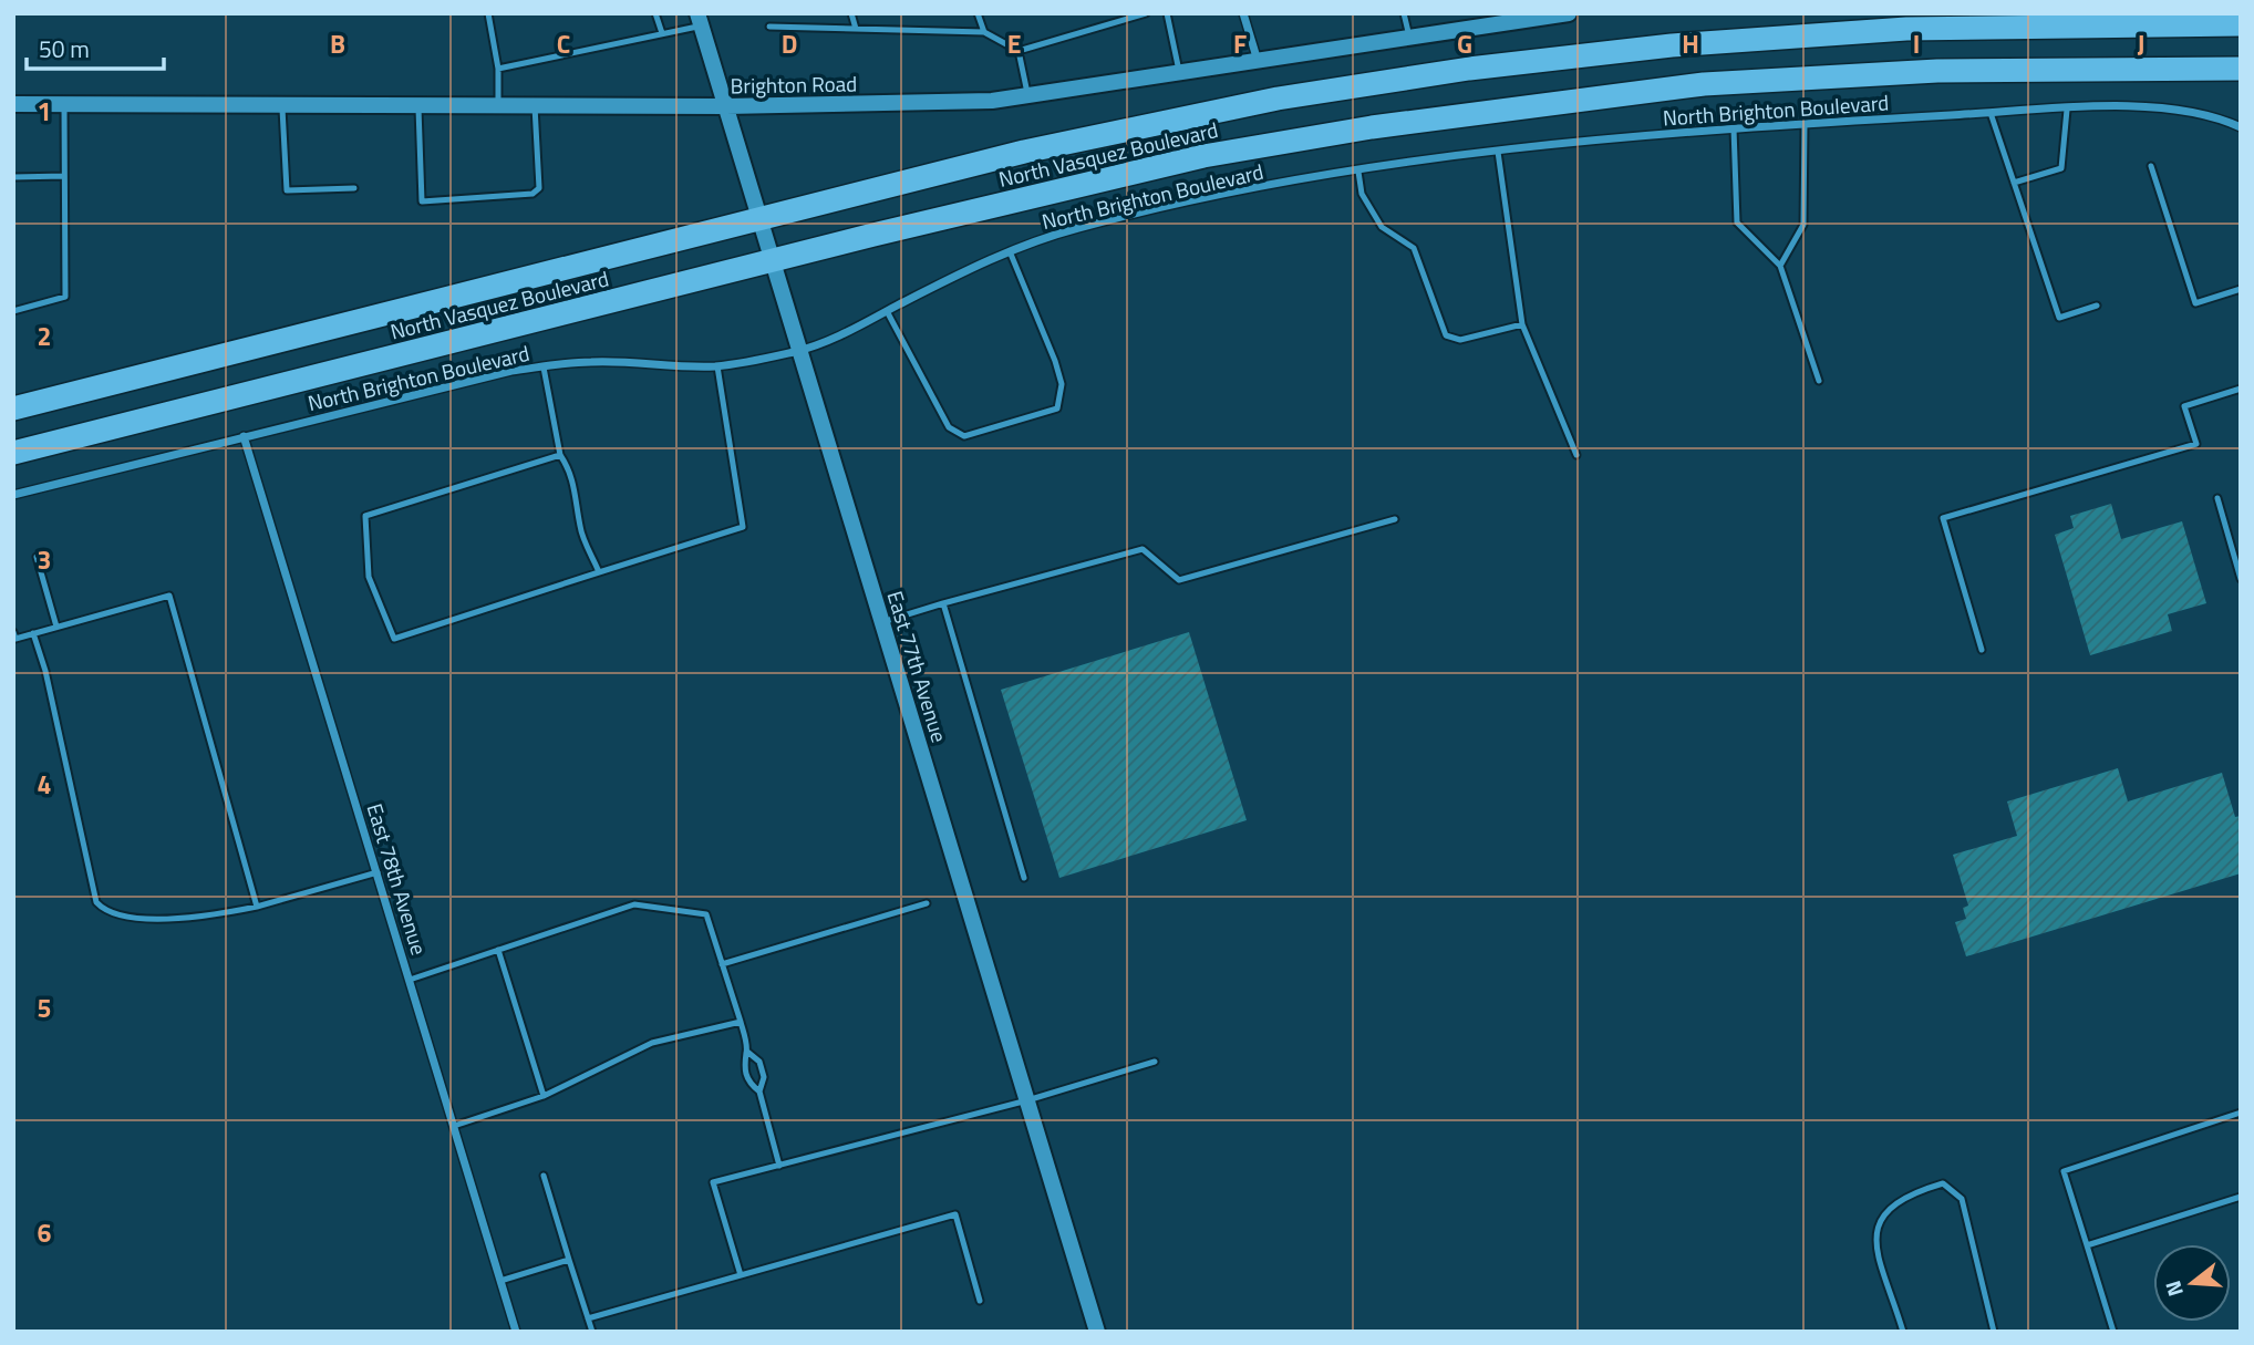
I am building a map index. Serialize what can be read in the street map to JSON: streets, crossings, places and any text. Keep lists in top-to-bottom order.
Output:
{
  "streets": {
    "highway": ["North Vasquez Boulevard"],
    "street": [
      "Brighton Road",
      "North Brighton Boulevard",
      "East 77th Avenue",
      "East 78th Avenue"
    ]
  },
  "crossings": [
    ["Brighton Road", "East 77th Avenue"],
    ["North Brighton Boulevard", "East 77th Avenue"],
    ["North Brighton Boulevard", "East 78th Avenue"],
    ["North Vasquez Boulevard", "East 77th Avenue"]
  ],
  "scale_bar": "50 m",
  "north": "left",
  "grid": {
    "columns": [
      "B",
      "C",
      "D",
      "E",
      "F",
      "G",
      "H",
      "I",
      "J"
    ],
    "rows": [
      "1",
      "2",
      "3",
      "4",
      "5",
      "6"
    ]
  }
}
